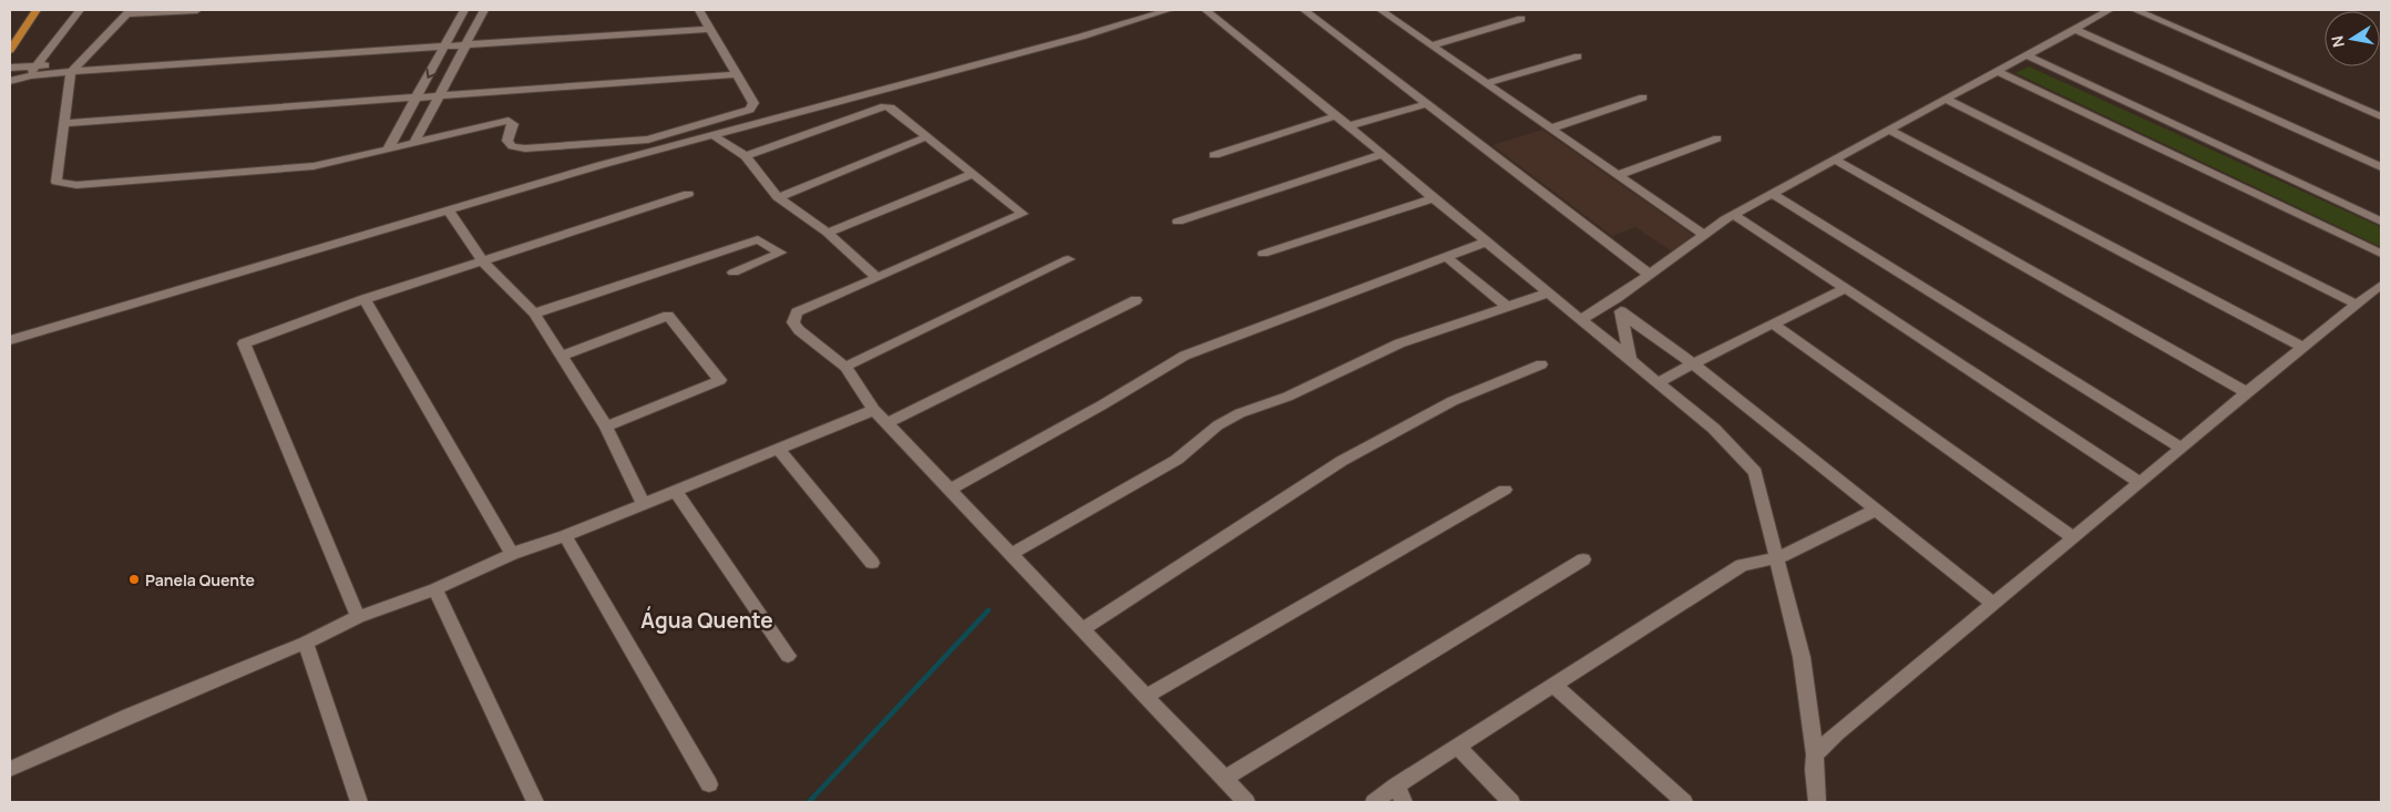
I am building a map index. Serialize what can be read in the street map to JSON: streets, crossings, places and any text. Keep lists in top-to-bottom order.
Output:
{
  "districts": ["Água Quente"],
  "places": ["Panela Quente"],
  "north": "left"
}
